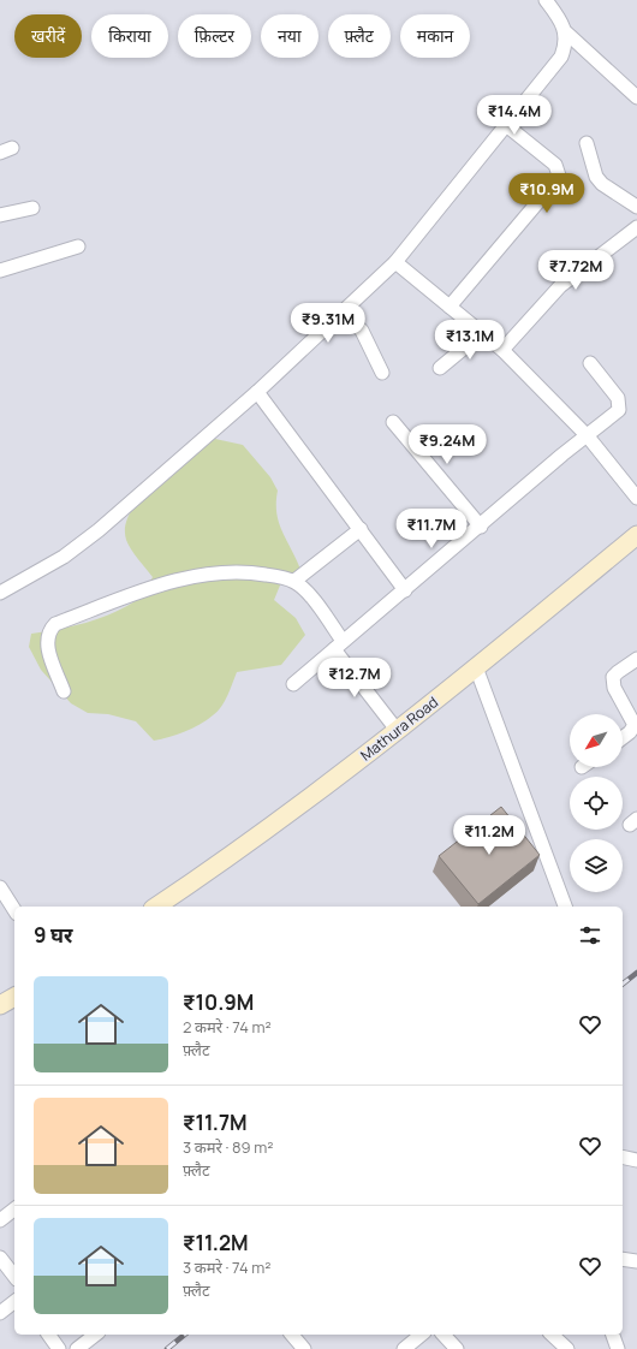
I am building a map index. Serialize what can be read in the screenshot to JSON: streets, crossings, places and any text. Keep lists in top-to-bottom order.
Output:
{
  "streets": {
    "main road": ["Mathura Road"]
  },
  "north": "bottom left",
  "page": {
    "chip": [
      "खरीदें",
      "किराया",
      "फ़िल्टर",
      "नया",
      "फ़्लैट",
      "मकान"
    ],
    "price": [
      "₹14.4M",
      "₹10.9M",
      "₹7.72M",
      "₹9.31M",
      "₹13.1M",
      "₹9.24M",
      "₹11.7M",
      "₹12.7M",
      "₹11.2M"
    ],
    "heading": "9 घर",
    "list": [
      {
        "name": "₹10.9M",
        "note": "2 कमरे · 74 m² · फ़्लैट"
      },
      {
        "name": "₹11.7M",
        "note": "3 कमरे · 89 m² · फ़्लैट"
      },
      {
        "name": "₹11.2M",
        "note": "3 कमरे · 74 m² · फ़्लैट"
      }
    ]
  }
}
